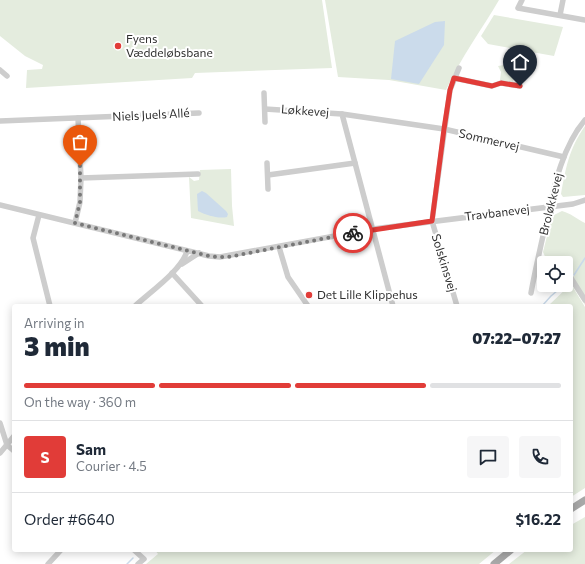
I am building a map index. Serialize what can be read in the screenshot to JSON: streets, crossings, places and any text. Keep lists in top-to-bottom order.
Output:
{
  "streets": {
    "street": [
      "Løkkevej",
      "Niels Juels Allé",
      "Sommervej",
      "Broløkkevej",
      "Travbanevej",
      "Solskinsvej"
    ]
  },
  "crossings": [
    ["Løkkevej", "Sommervej"],
    ["Sommervej", "Broløkkevej"],
    ["Sommervej", "Solskinsvej"],
    ["Broløkkevej", "Travbanevej"],
    ["Travbanevej", "Solskinsvej"]
  ],
  "places": ["Fyens Væddeløbsbane", "Det Lille Klippehus"],
  "page": {
    "heading": ["3 min", "Arriving in", "07:22–07:27"],
    "panel": [
      "Sam",
      "Courier · 4.5",
      "Order #6640",
      "$16.22"
    ],
    "bar": "On the way · 360 m",
    "round": "S"
  }
}
